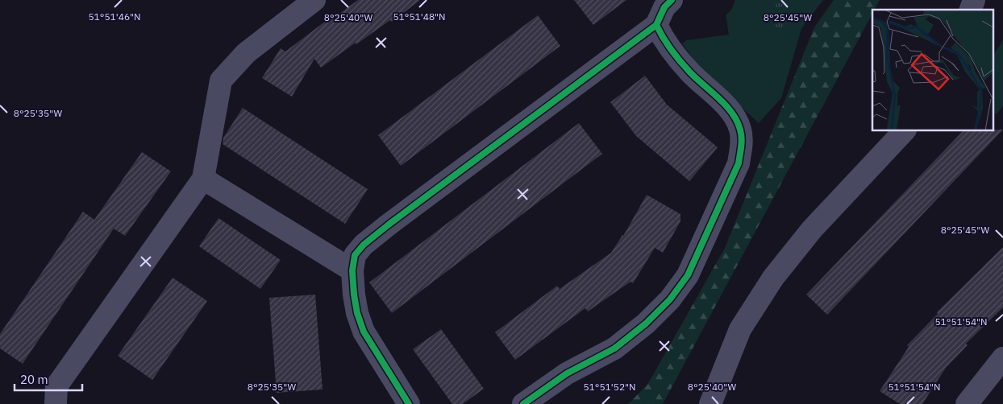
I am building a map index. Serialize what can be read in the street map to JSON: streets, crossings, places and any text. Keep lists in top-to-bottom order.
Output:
{
  "scale_bar": "20 m",
  "coordinates": [
    "51°51'46\"N",
    "51°51'48\"N",
    "8°25'40\"W",
    "8°25'45\"W",
    "8°25'35\"W",
    "51°51'54\"N",
    "51°51'52\"N"
  ]
}
